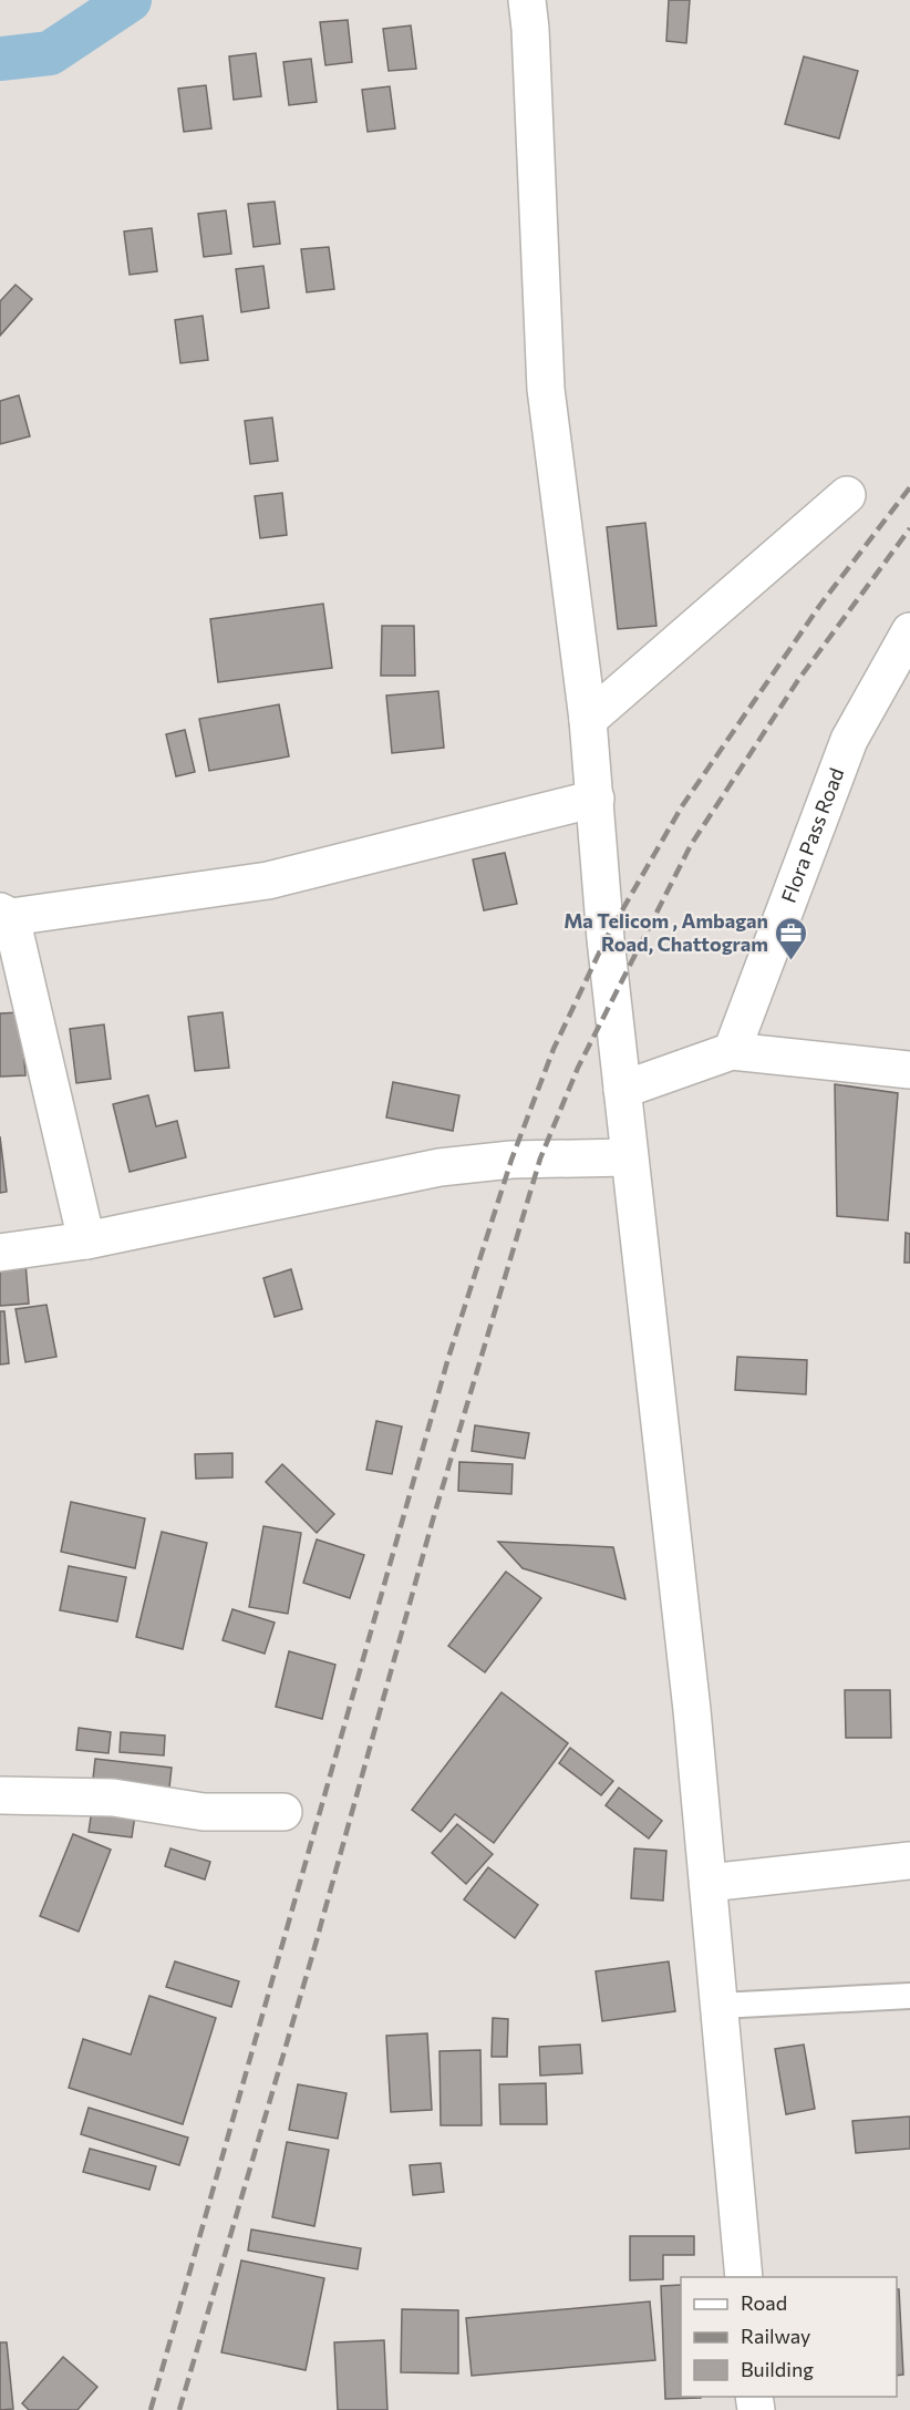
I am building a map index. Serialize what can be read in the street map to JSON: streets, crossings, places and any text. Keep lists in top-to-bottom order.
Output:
{
  "streets": {
    "street": ["Flora Pass Road"]
  },
  "places": {
    "office": ["Ma Telicom , Ambagan Road, Chattogram"]
  },
  "legend": ["Road", "Railway", "Building"]
}
